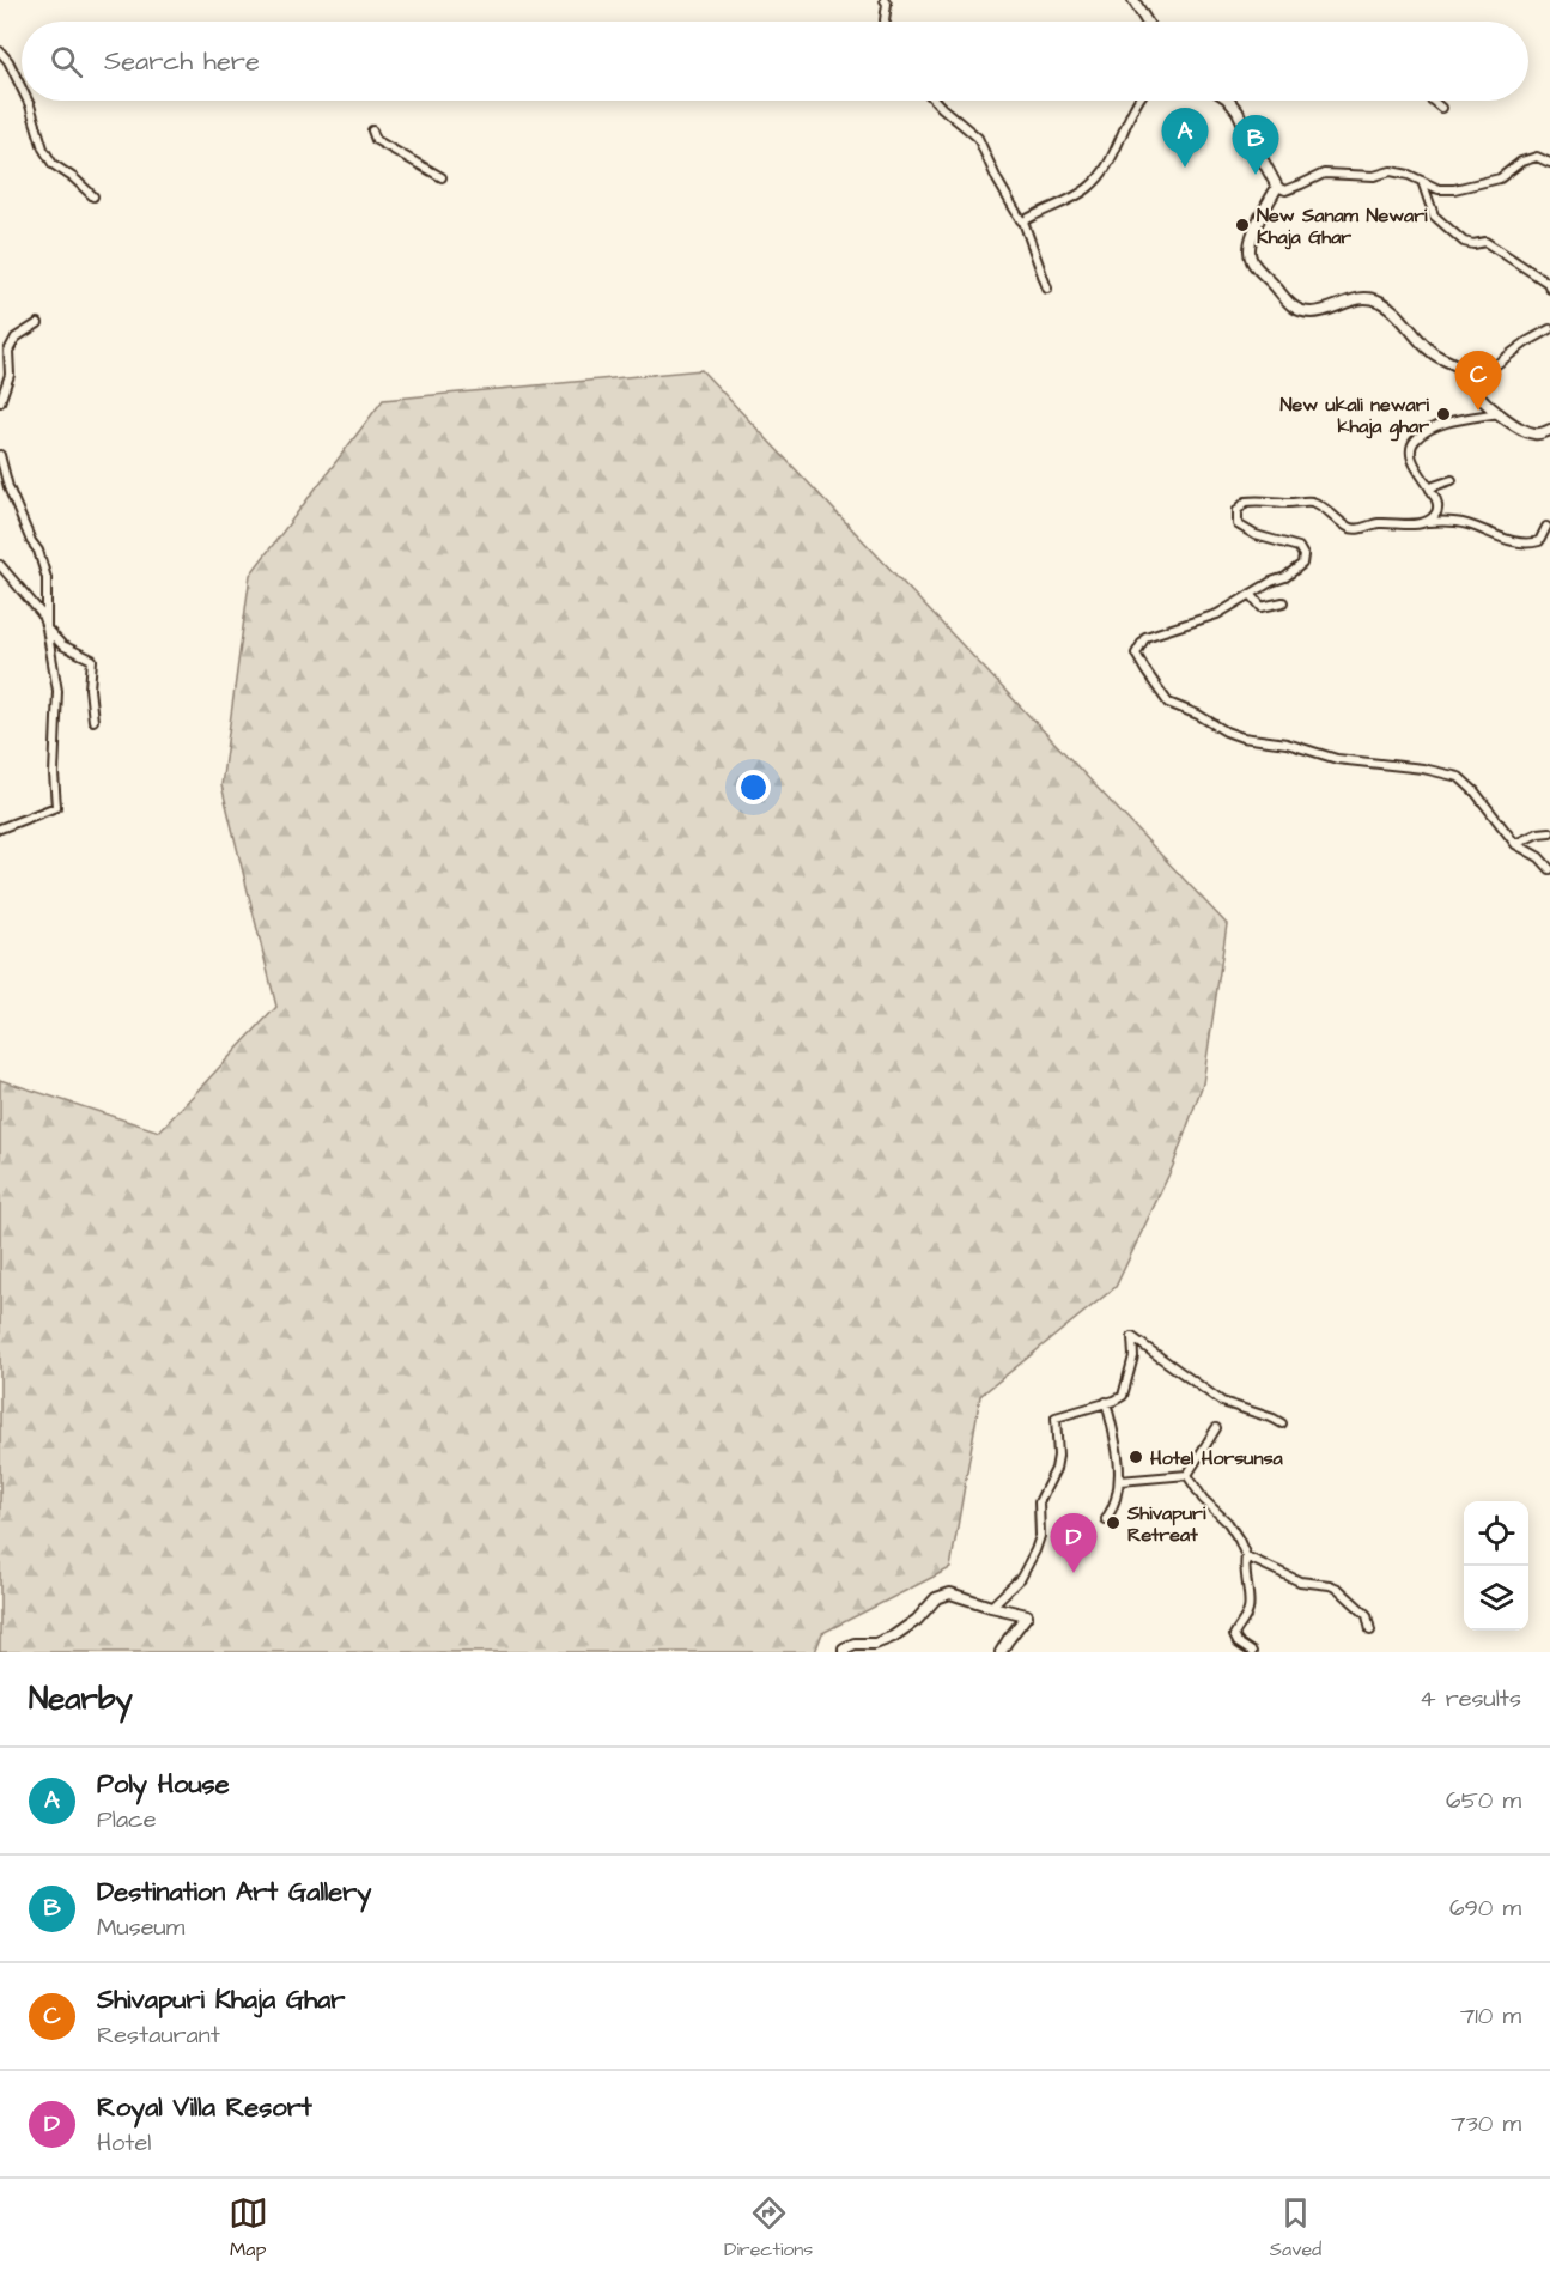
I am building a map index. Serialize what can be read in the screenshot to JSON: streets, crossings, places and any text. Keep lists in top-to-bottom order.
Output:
{
  "places": [
    "New Sanam Newari Khaja Ghar",
    "New ukali newari khaja ghar",
    "Hotel Horsunsa",
    "Shivapuri Retreat"
  ],
  "page": {
    "search": "Search here",
    "pins": [
      "A",
      "B",
      "C",
      "D"
    ],
    "heading": ["Nearby", "4 results"],
    "list": [
      {
        "mark": "A",
        "name": "Poly House",
        "note": "Place",
        "value": "650 m"
      },
      {
        "mark": "B",
        "name": "Destination Art Gallery",
        "note": "Museum",
        "value": "690 m"
      },
      {
        "mark": "C",
        "name": "Shivapuri Khaja Ghar",
        "note": "Restaurant",
        "value": "710 m"
      },
      {
        "mark": "D",
        "name": "Royal Villa Resort",
        "note": "Hotel",
        "value": "730 m"
      }
    ],
    "nav": ["Map", "Directions", "Saved"]
  }
}
